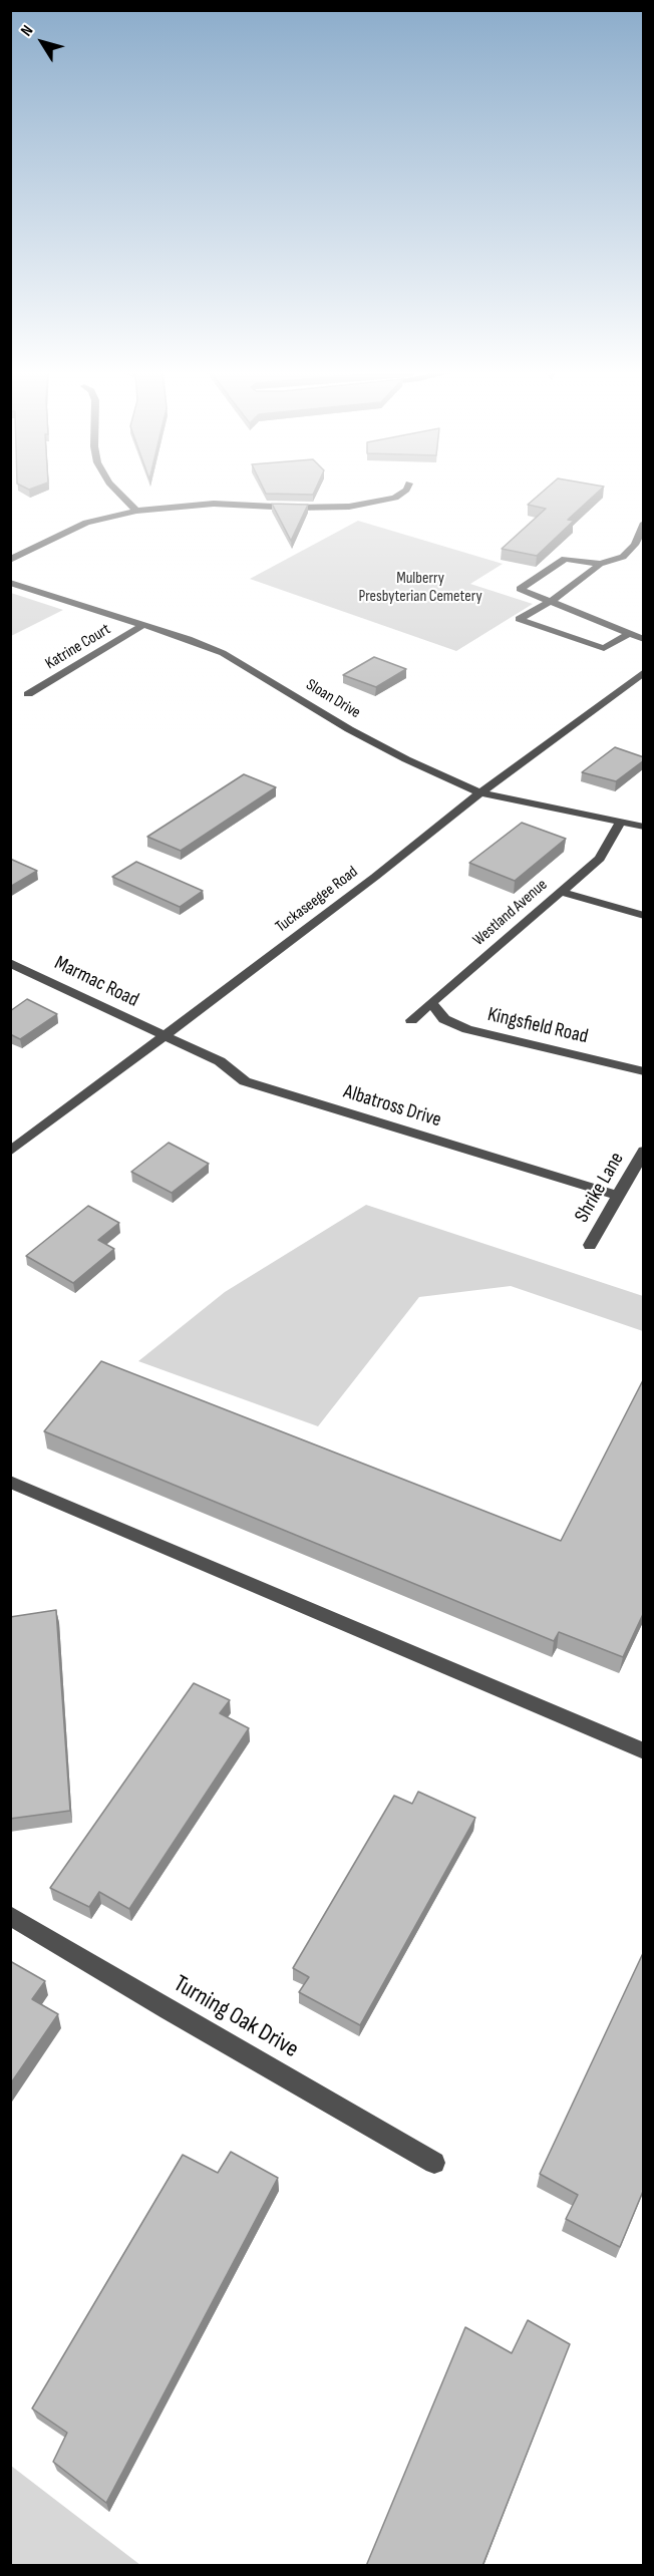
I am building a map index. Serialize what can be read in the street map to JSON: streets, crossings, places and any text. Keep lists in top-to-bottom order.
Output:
{
  "streets": {
    "street": [
      "Katrine Court",
      "Sloan Drive",
      "Tuckaseegee Road",
      "Westland Avenue",
      "Marmac Road",
      "Kingsfield Road",
      "Albatross Drive",
      "Shrike Lane",
      "Turning Oak Drive"
    ]
  },
  "crossings": [
    ["Katrine Court", "Sloan Drive"],
    ["Sloan Drive", "Tuckaseegee Road"],
    ["Sloan Drive", "Westland Avenue"],
    ["Tuckaseegee Road", "Marmac Road"],
    ["Tuckaseegee Road", "Albatross Drive"],
    ["Westland Avenue", "Kingsfield Road"],
    ["Marmac Road", "Albatross Drive"],
    ["Albatross Drive", "Shrike Lane"]
  ],
  "parks": ["Mulberry Presbyterian Cemetery"],
  "north": "top left"
}
